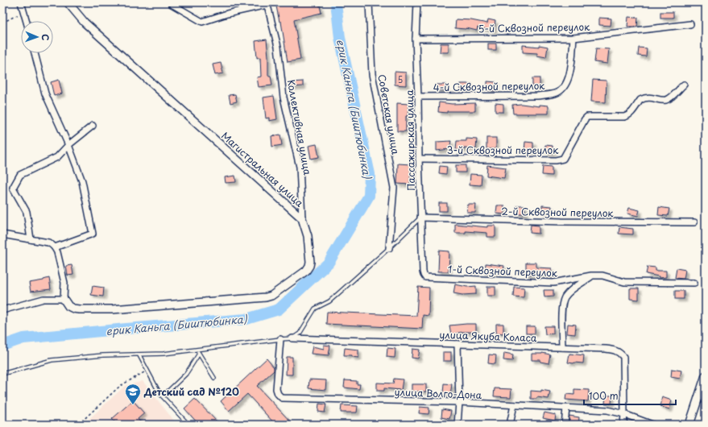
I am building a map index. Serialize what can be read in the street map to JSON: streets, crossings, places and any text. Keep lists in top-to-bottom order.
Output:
{
  "streets": {
    "street": [
      "5-й Сквозной переулок",
      "4-й Сквозной переулок",
      "Советская улица",
      "Коллективная улица",
      "Пассажирская улица",
      "3-й Сквозной переулок",
      "Магистральная улица",
      "2-й Сквозной переулок",
      "1-й Сквозной переулок",
      "улица Якуба Коласа",
      "улица Волго-Дона"
    ]
  },
  "crossings": [
    ["5-й Сквозной переулок", "4-й Сквозной переулок"],
    ["5-й Сквозной переулок", "Пассажирская улица"],
    ["4-й Сквозной переулок", "Пассажирская улица"],
    ["Коллективная улица", "Магистральная улица"],
    ["Пассажирская улица", "3-й Сквозной переулок"],
    ["Пассажирская улица", "2-й Сквозной переулок"],
    ["Пассажирская улица", "1-й Сквозной переулок"],
    ["улица Якуба Коласа", "улица Волго-Дона"]
  ],
  "water": ["ерик Каньга (Биштюбинка)"],
  "places": {
    "school or university": ["Детский сад №120"]
  },
  "house_numbers": ["5"],
  "scale_bar": "100 m",
  "north": "right"
}
